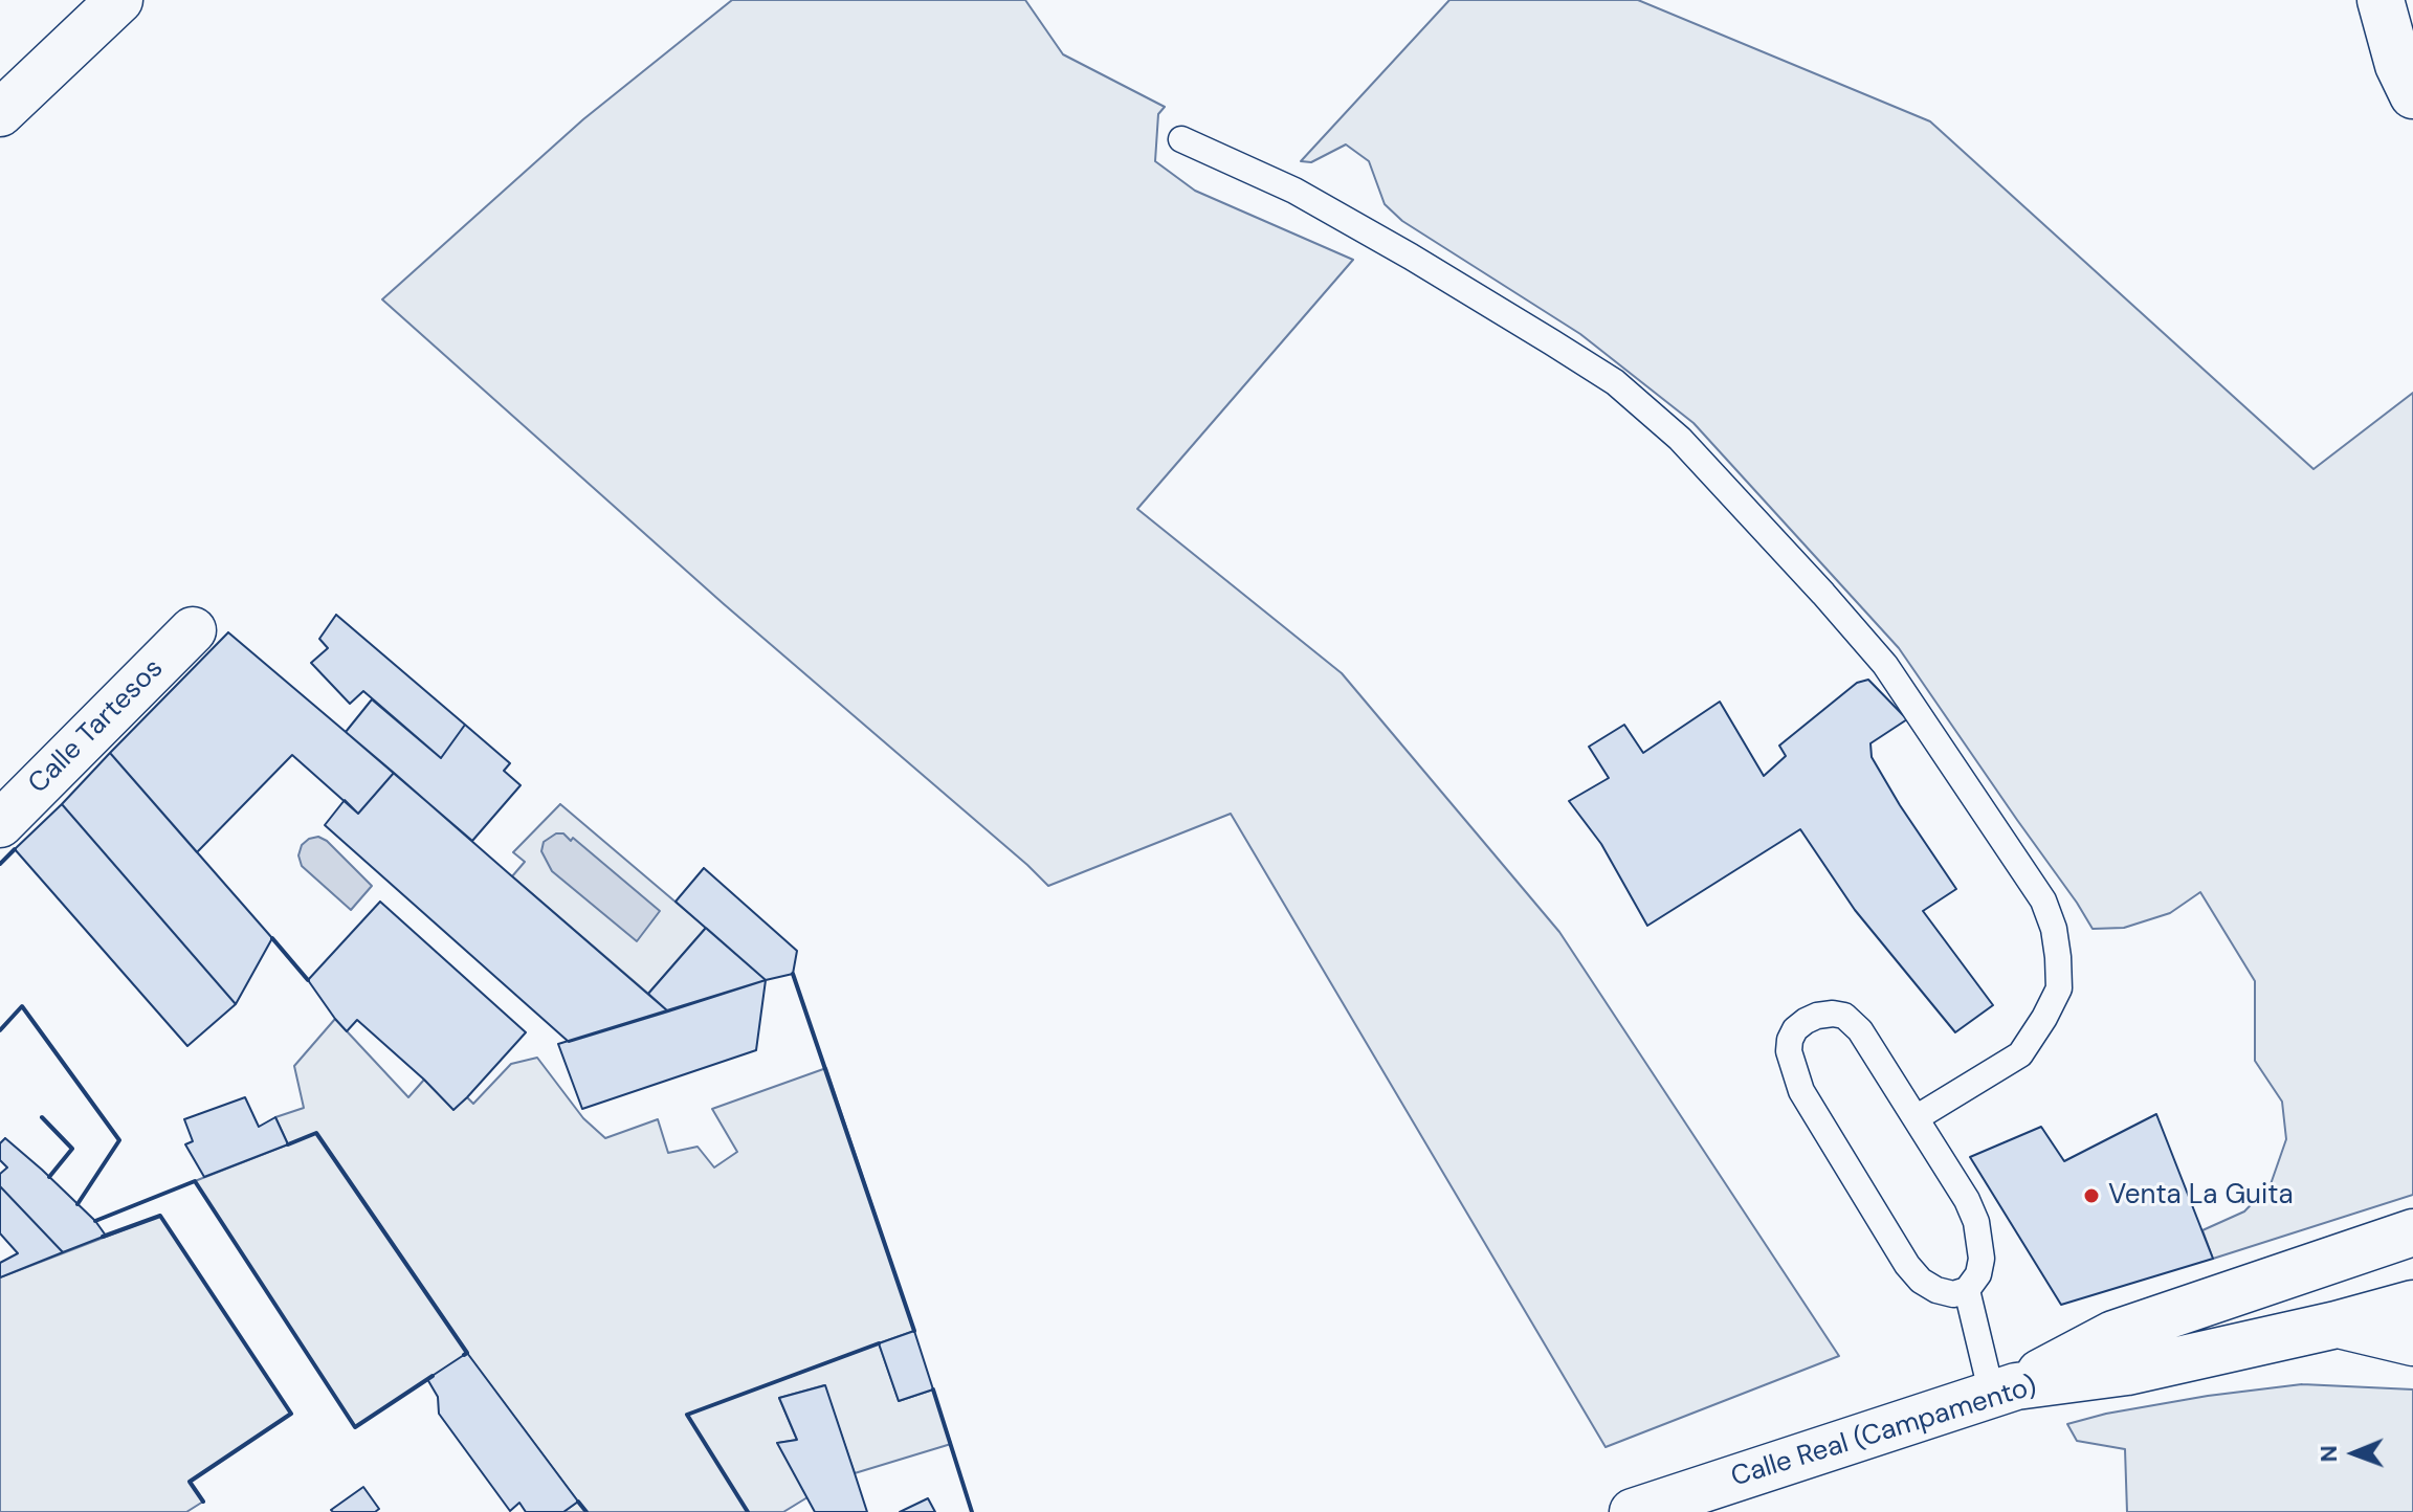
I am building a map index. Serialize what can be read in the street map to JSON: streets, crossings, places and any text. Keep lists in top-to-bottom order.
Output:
{
  "streets": {
    "main road": ["Calle Tartesos", "Calle Real (Campamento)"]
  },
  "places": ["Venta La Guita"],
  "north": "left"
}
